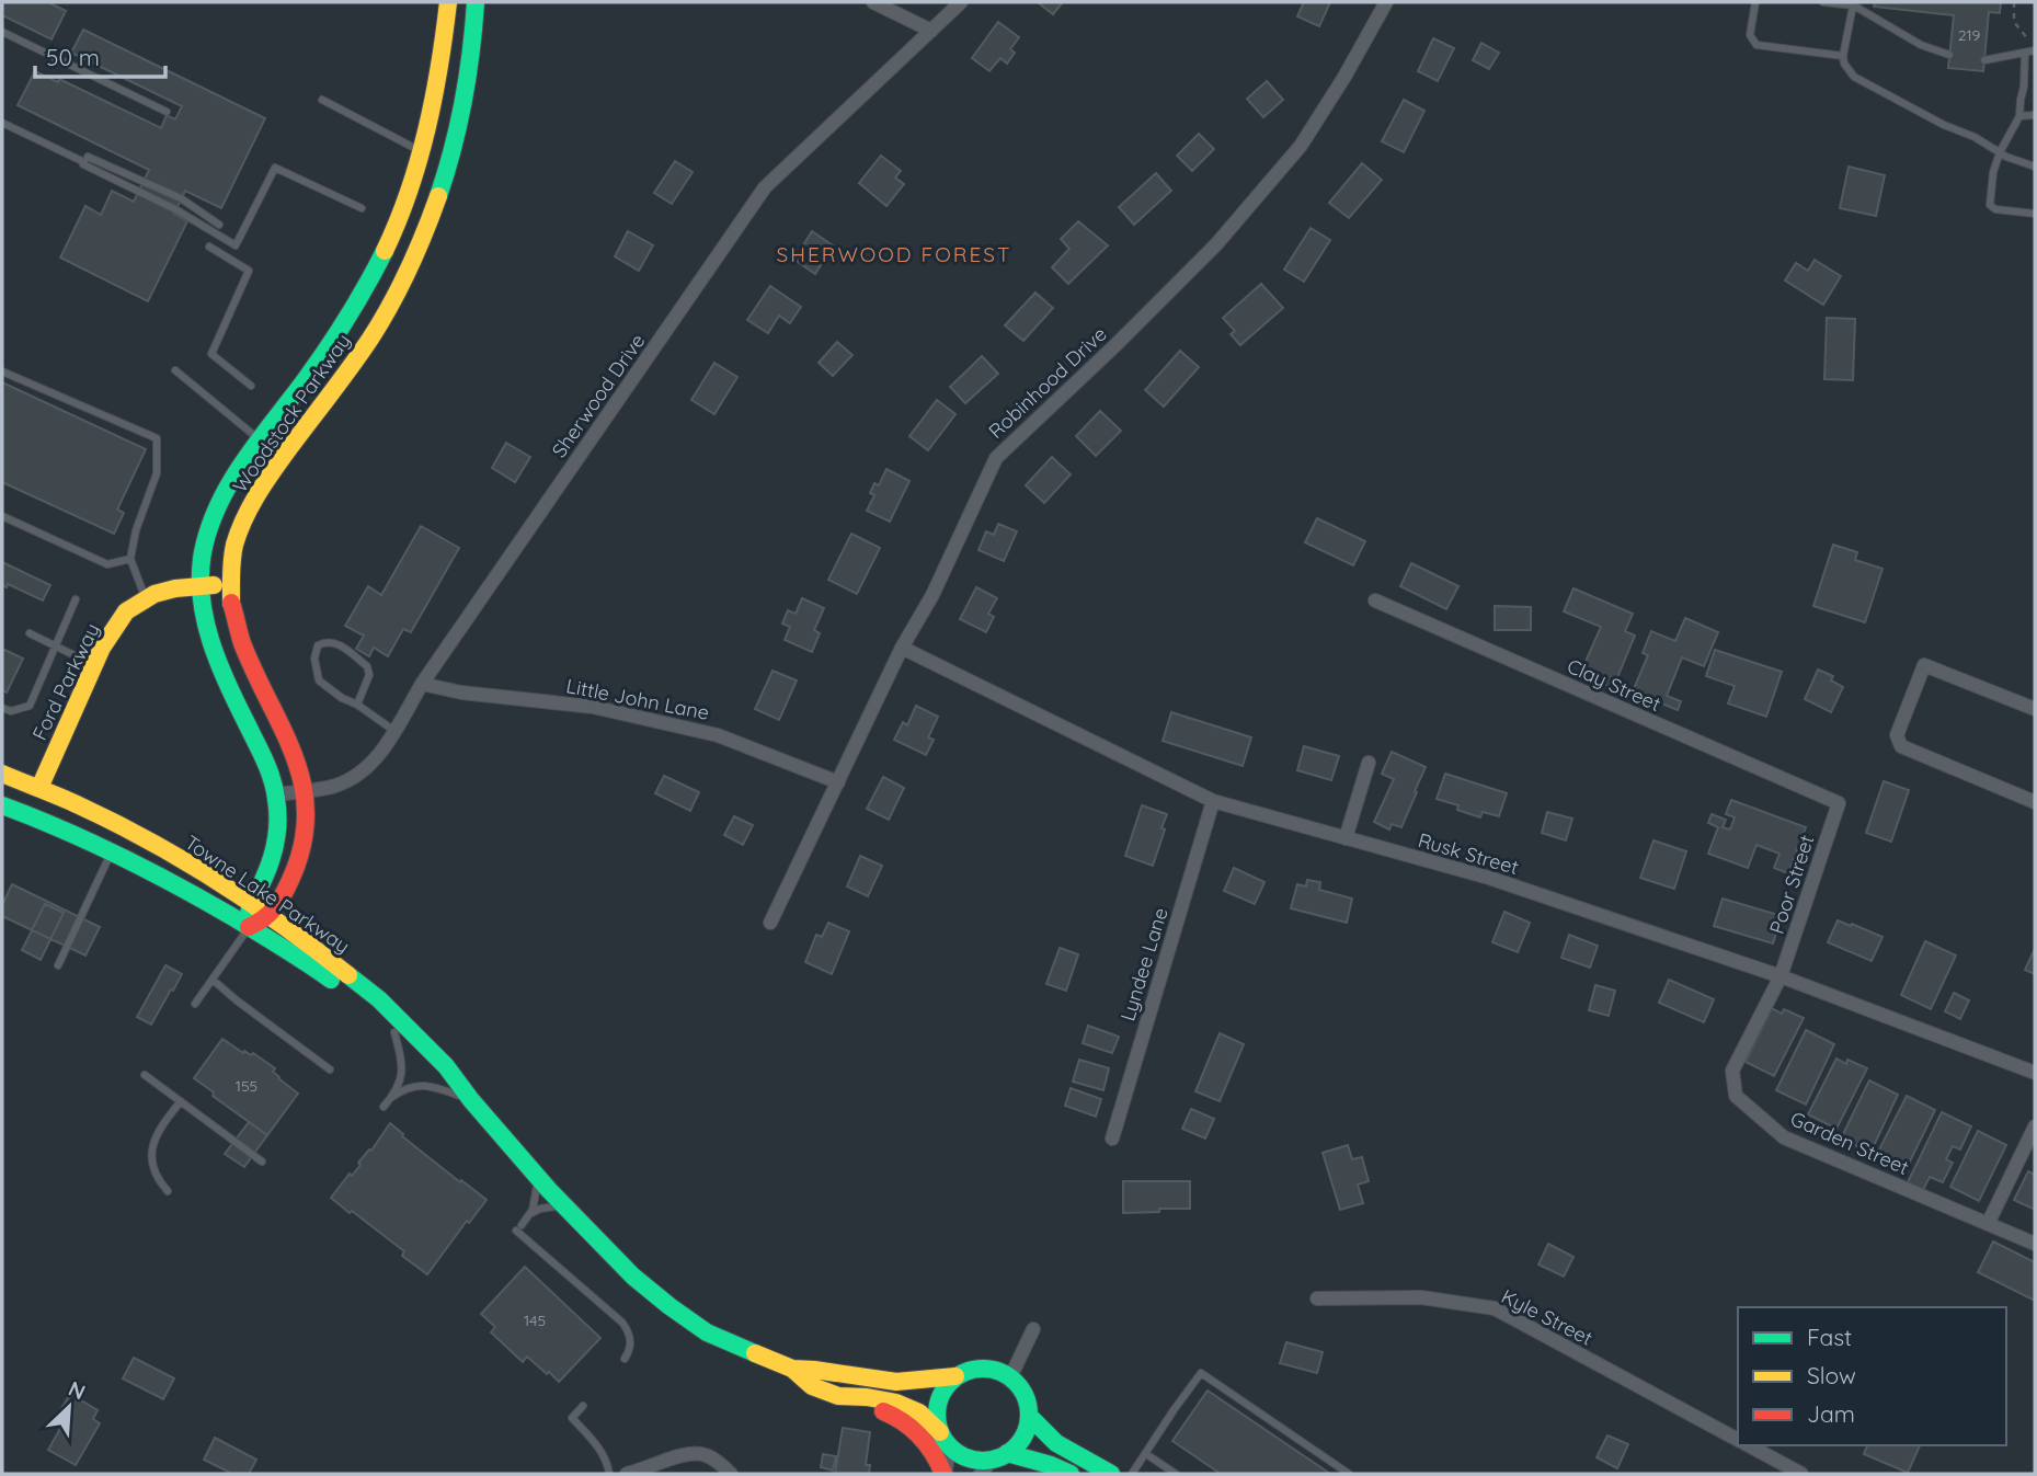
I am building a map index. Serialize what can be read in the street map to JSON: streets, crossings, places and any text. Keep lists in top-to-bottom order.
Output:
{
  "streets": {
    "main road": ["Woodstock Parkway", "Ford Parkway", "Towne Lake Parkway"],
    "street": [
      "Robinhood Drive",
      "Sherwood Drive",
      "Clay Street",
      "Little John Lane",
      "Rusk Street",
      "Poor Street",
      "Lyndee Lane",
      "Garden Street",
      "Kyle Street"
    ]
  },
  "crossings": [
    ["Robinhood Drive", "Little John Lane"],
    ["Robinhood Drive", "Rusk Street"],
    ["Sherwood Drive", "Woodstock Parkway"],
    ["Sherwood Drive", "Little John Lane"],
    ["Woodstock Parkway", "Ford Parkway"],
    ["Woodstock Parkway", "Towne Lake Parkway"],
    ["Ford Parkway", "Towne Lake Parkway"],
    ["Clay Street", "Poor Street"],
    ["Rusk Street", "Poor Street"],
    ["Rusk Street", "Lyndee Lane"],
    ["Rusk Street", "Garden Street"],
    ["Poor Street", "Garden Street"]
  ],
  "districts": ["SHERWOOD FOREST"],
  "house_numbers": ["219", "155", "145"],
  "legend": ["Fast", "Slow", "Jam"],
  "scale_bar": "50 m",
  "north": "top right"
}
